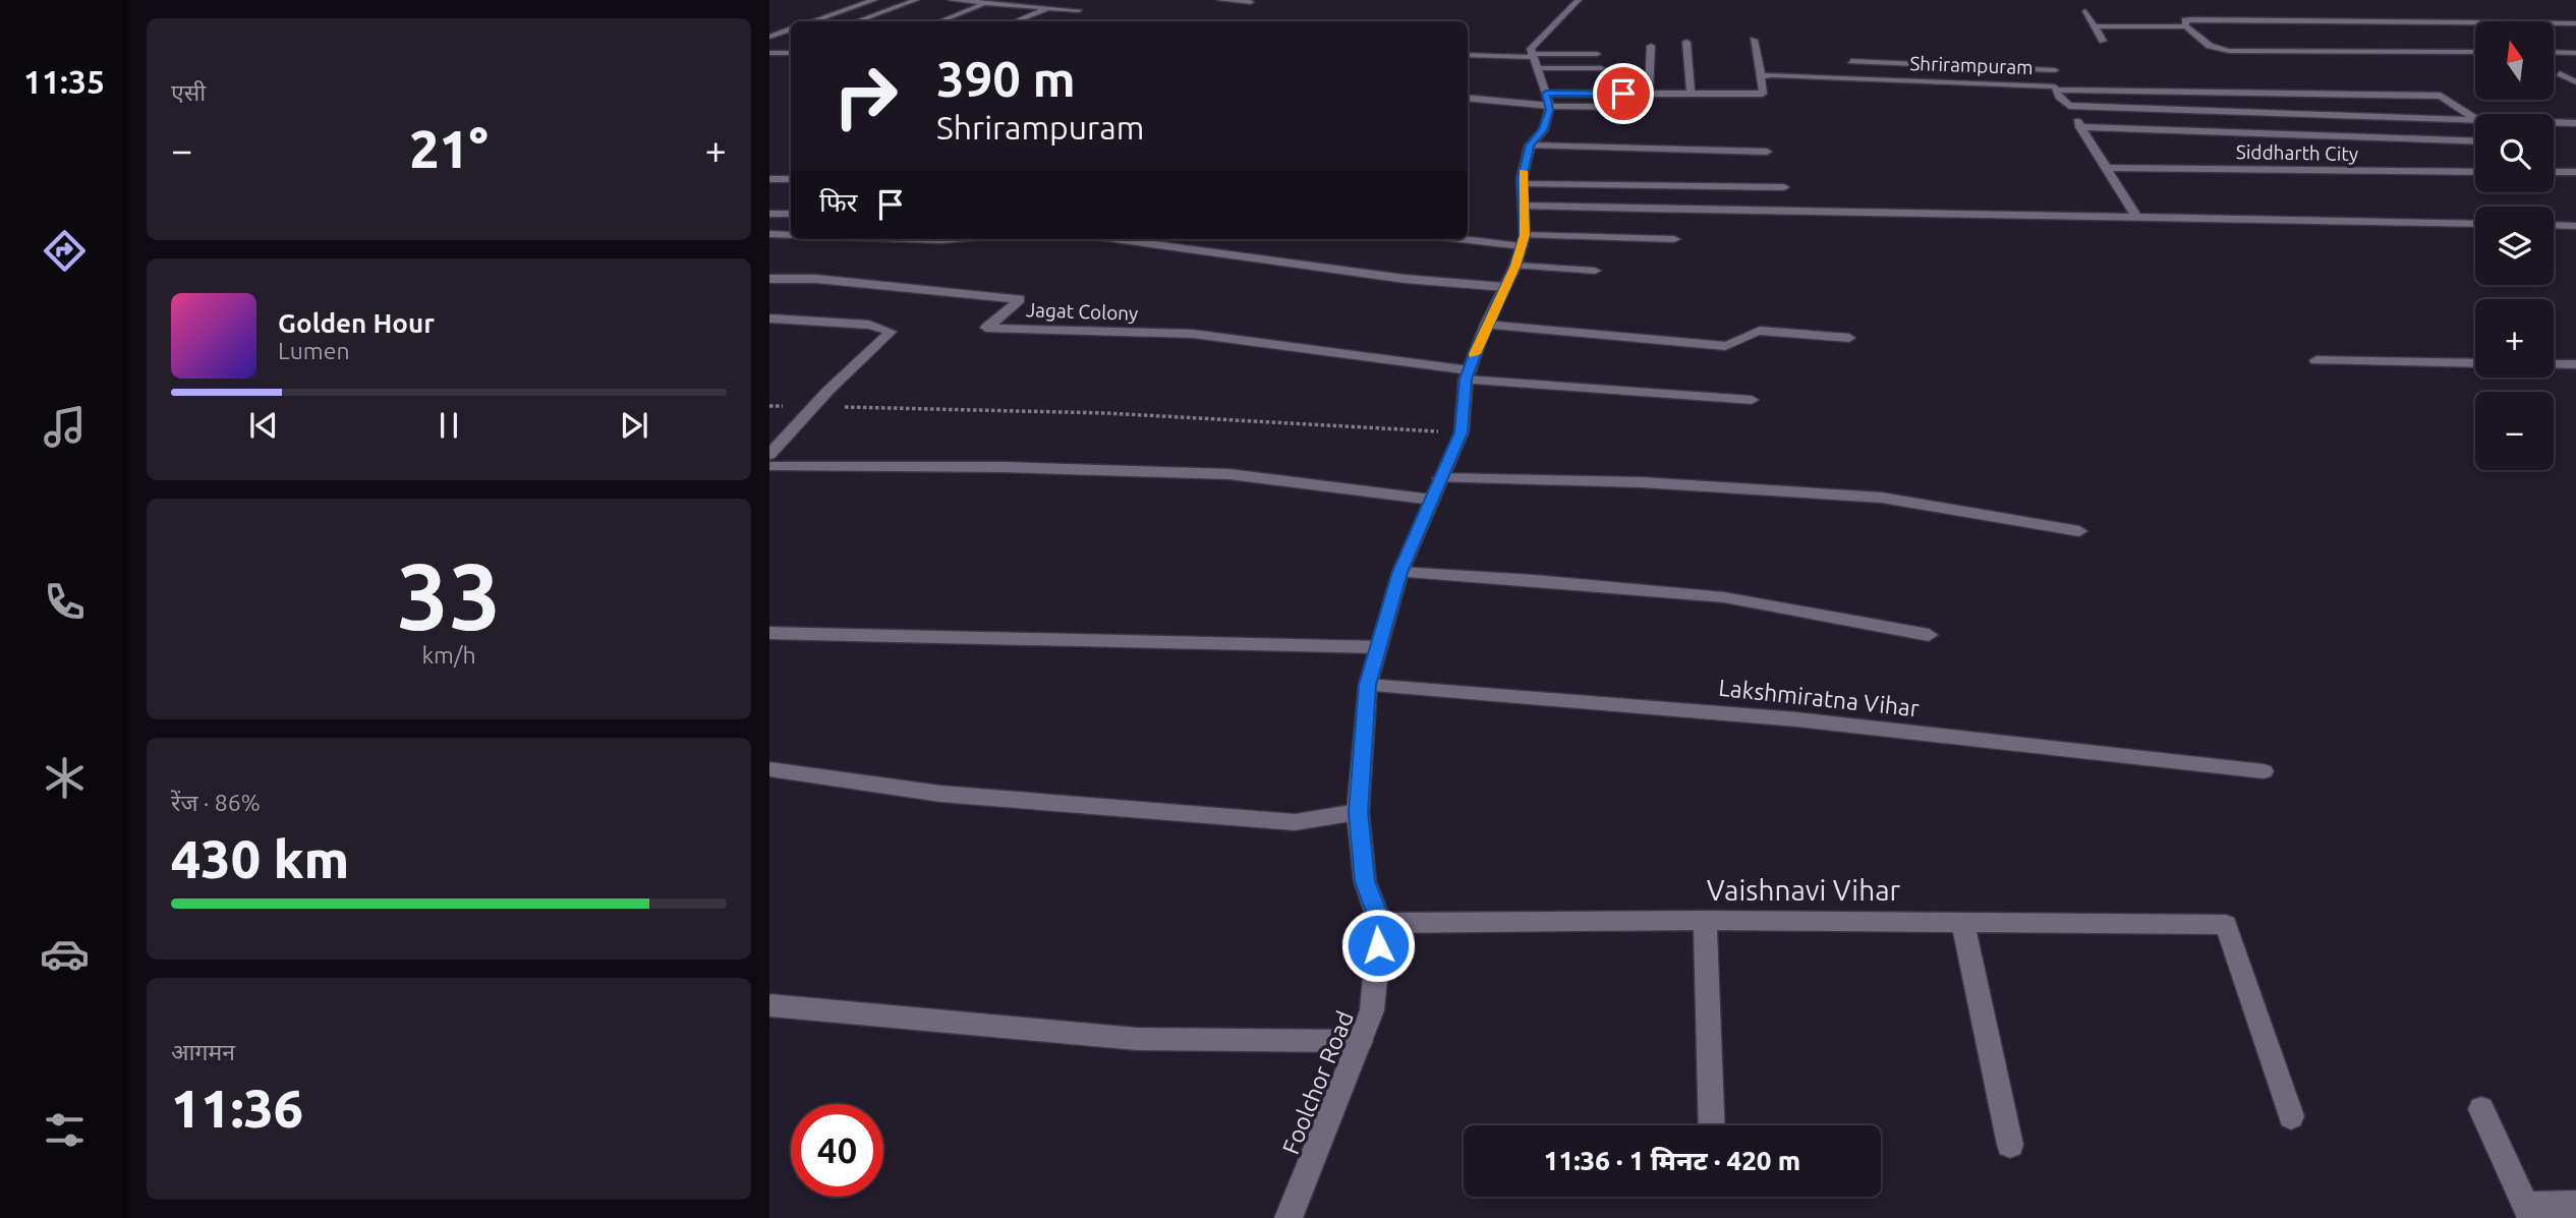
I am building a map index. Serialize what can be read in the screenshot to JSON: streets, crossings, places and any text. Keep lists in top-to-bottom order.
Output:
{
  "streets": {
    "street": [
      "Shrirampuram",
      "Siddharth City",
      "Jagat Colony",
      "Lakshmiratna Vihar",
      "Vaishnavi Vihar",
      "Foolchor Road"
    ]
  },
  "crossings": [
    ["Shrirampuram", "Siddharth City"],
    ["Jagat Colony", "Foolchor Road"],
    ["Lakshmiratna Vihar", "Foolchor Road"],
    ["Vaishnavi Vihar", "Foolchor Road"]
  ],
  "north": "top",
  "page": {
    "tabs": "11:35",
    "tile": [
      "एसी",
      ["33", "km/h"],
      ["रेंज · 86%", "430 km"],
      ["आगमन", "11:36"]
    ],
    "map_buttons": ["+", "−"],
    "turn": ["390 m", "Shrirampuram"],
    "heat": ["−", "21°", "+"],
    "then": "फिर",
    "song": ["Golden Hour", "Lumen"],
    "limit": "40",
    "trip": "11:36 · 1 मिनट · 420 m"
  }
}
